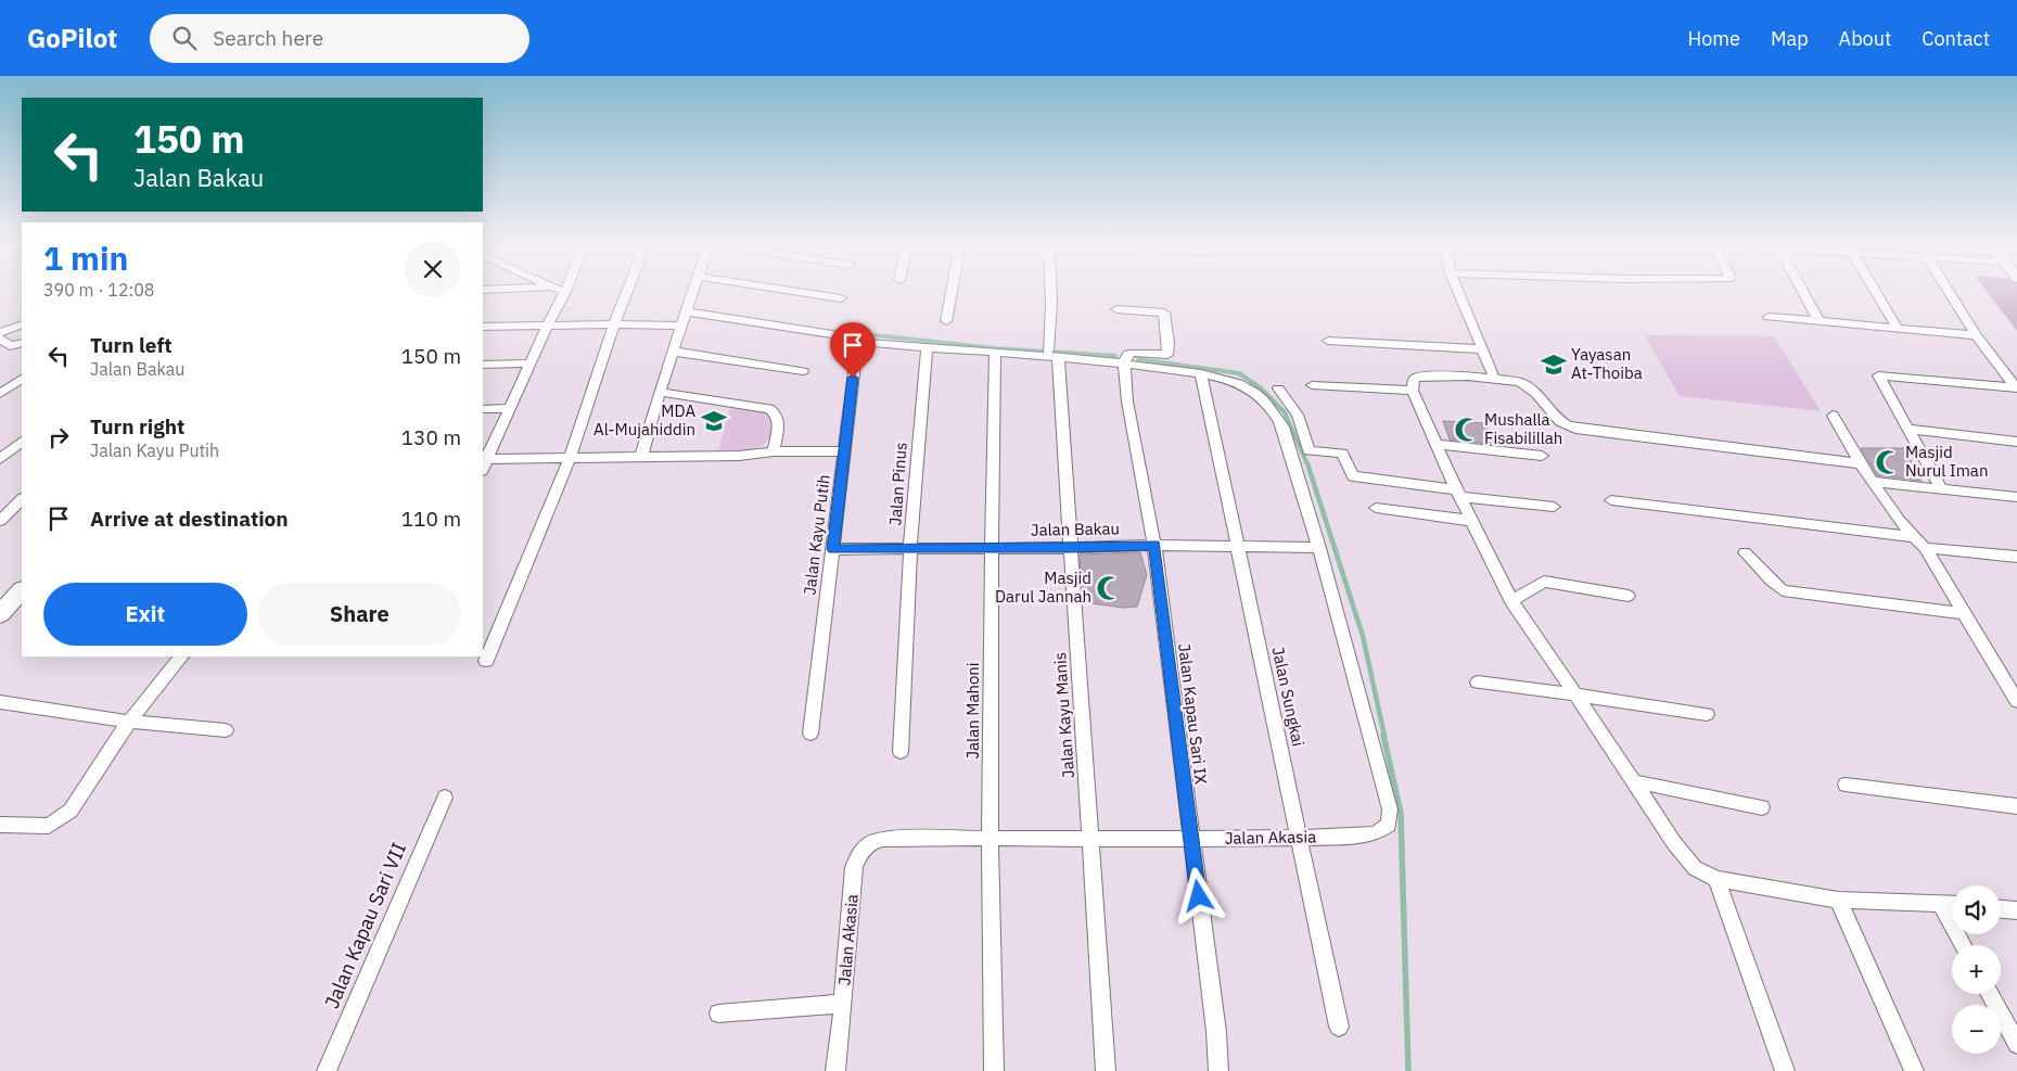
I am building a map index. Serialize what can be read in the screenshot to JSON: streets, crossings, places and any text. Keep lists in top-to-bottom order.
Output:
{
  "streets": {
    "street": [
      "Jalan Pinus",
      "Jalan Bakau",
      "Jalan Kayu Putih",
      "Jalan Sungkai",
      "Jalan Mahoni",
      "Jalan Kapau Sari IX",
      "Jalan Kayu Manis",
      "Jalan Akasia",
      "Jalan Kapau Sari VII"
    ]
  },
  "crossings": [
    ["Jalan Pinus", "Jalan Bakau"],
    ["Jalan Pinus", "Jalan Akasia"],
    ["Jalan Bakau", "Jalan Kayu Putih"],
    ["Jalan Bakau", "Jalan Sungkai"],
    ["Jalan Bakau", "Jalan Mahoni"],
    ["Jalan Bakau", "Jalan Kapau Sari IX"],
    ["Jalan Bakau", "Jalan Kayu Manis"],
    ["Jalan Bakau", "Jalan Akasia"],
    ["Jalan Kayu Putih", "Jalan Akasia"],
    ["Jalan Sungkai", "Jalan Akasia"],
    ["Jalan Mahoni", "Jalan Akasia"],
    ["Jalan Kapau Sari IX", "Jalan Akasia"],
    ["Jalan Kayu Manis", "Jalan Akasia"]
  ],
  "places": {
    "school or university": ["Yayasan At-Thoiba", "MDA Al-Mujahiddin"],
    "mosque": ["Mushalla Fisabilillah", "Masjid Nurul Iman", "Masjid Darul Jannah"]
  },
  "page": {
    "header": "GoPilot",
    "search": "Search here",
    "nav": [
      "Home",
      "Map",
      "About",
      "Contact"
    ],
    "turn": ["150 m", "Jalan Bakau"],
    "heading": ["1 min", "390 m · 12:08"],
    "list": [
      {
        "name": "Turn left",
        "note": "Jalan Bakau",
        "value": "150 m"
      },
      {
        "name": "Turn right",
        "note": "Jalan Kayu Putih",
        "value": "130 m"
      },
      {
        "name": "Arrive at destination",
        "value": "110 m"
      }
    ],
    "buttons": ["Exit", "Share"],
    "map_buttons": ["+", "−"]
  }
}
